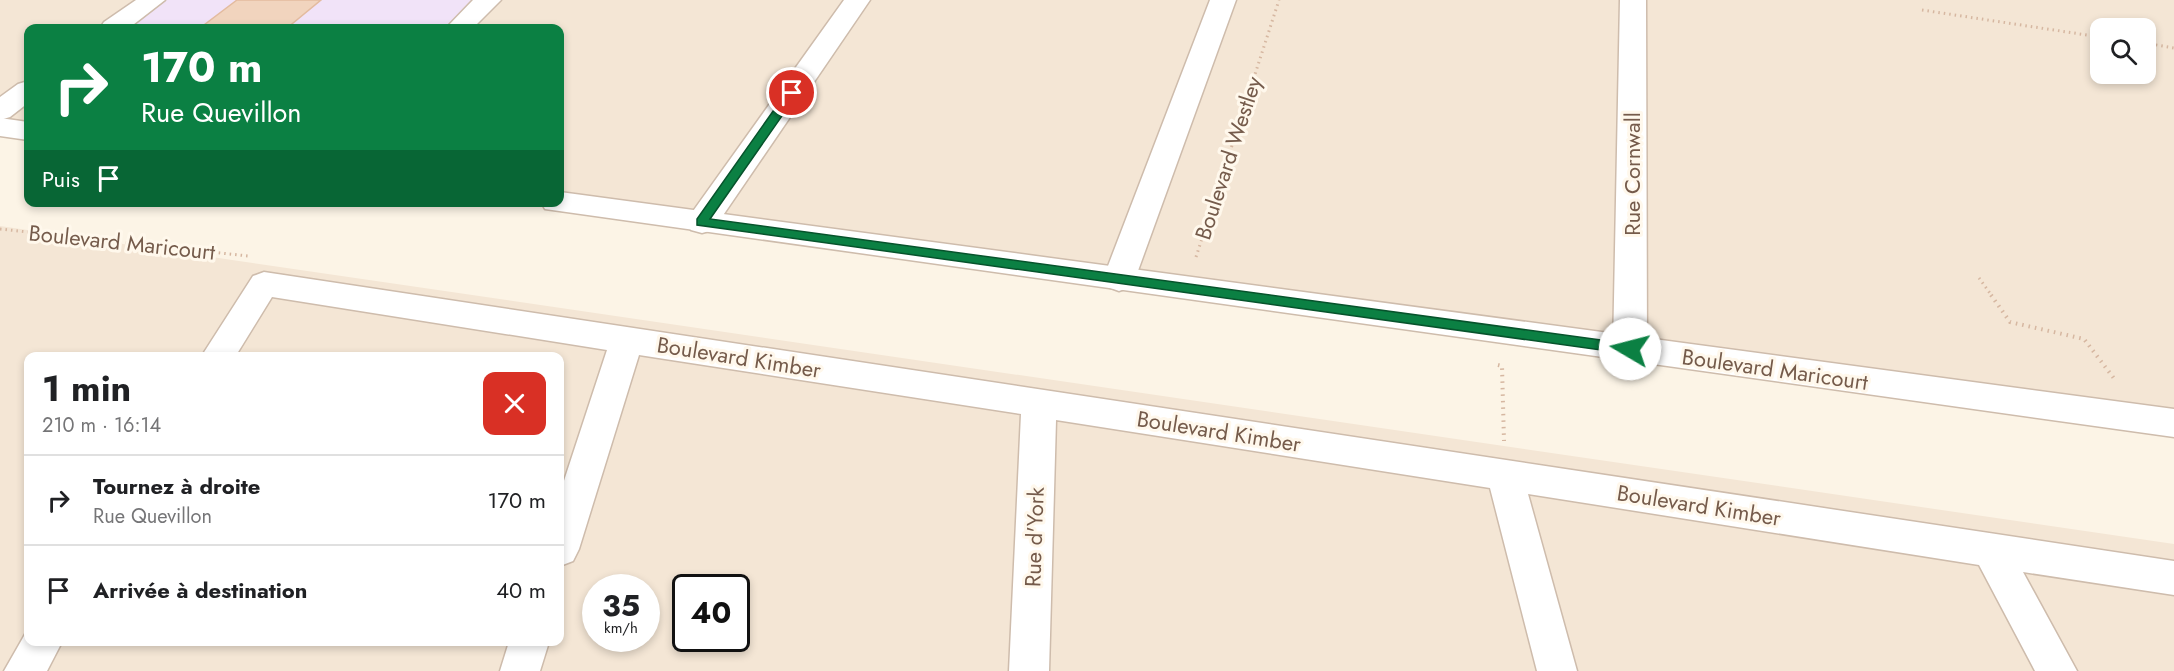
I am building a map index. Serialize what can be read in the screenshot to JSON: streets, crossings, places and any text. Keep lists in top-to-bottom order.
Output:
{
  "streets": {
    "street": [
      "Rue Cornwall",
      "Boulevard Maricourt",
      "Boulevard Kimber",
      "Rue d'York"
    ],
    "path": ["Boulevard Westley"]
  },
  "crossings": [
    ["Boulevard Westley", "Boulevard Maricourt"],
    ["Rue Cornwall", "Boulevard Maricourt"],
    ["Boulevard Kimber", "Rue d'York"]
  ],
  "page": {
    "turn": ["170 m", "Rue Quevillon"],
    "then": "Puis",
    "heading": ["1 min", "210 m · 16:14"],
    "list": [
      {
        "name": "Tournez à droite",
        "note": "Rue Quevillon",
        "value": "170 m"
      },
      {
        "name": "Arrivée à destination",
        "value": "40 m"
      }
    ],
    "speed": "35 km/h",
    "limit": "40"
  }
}
